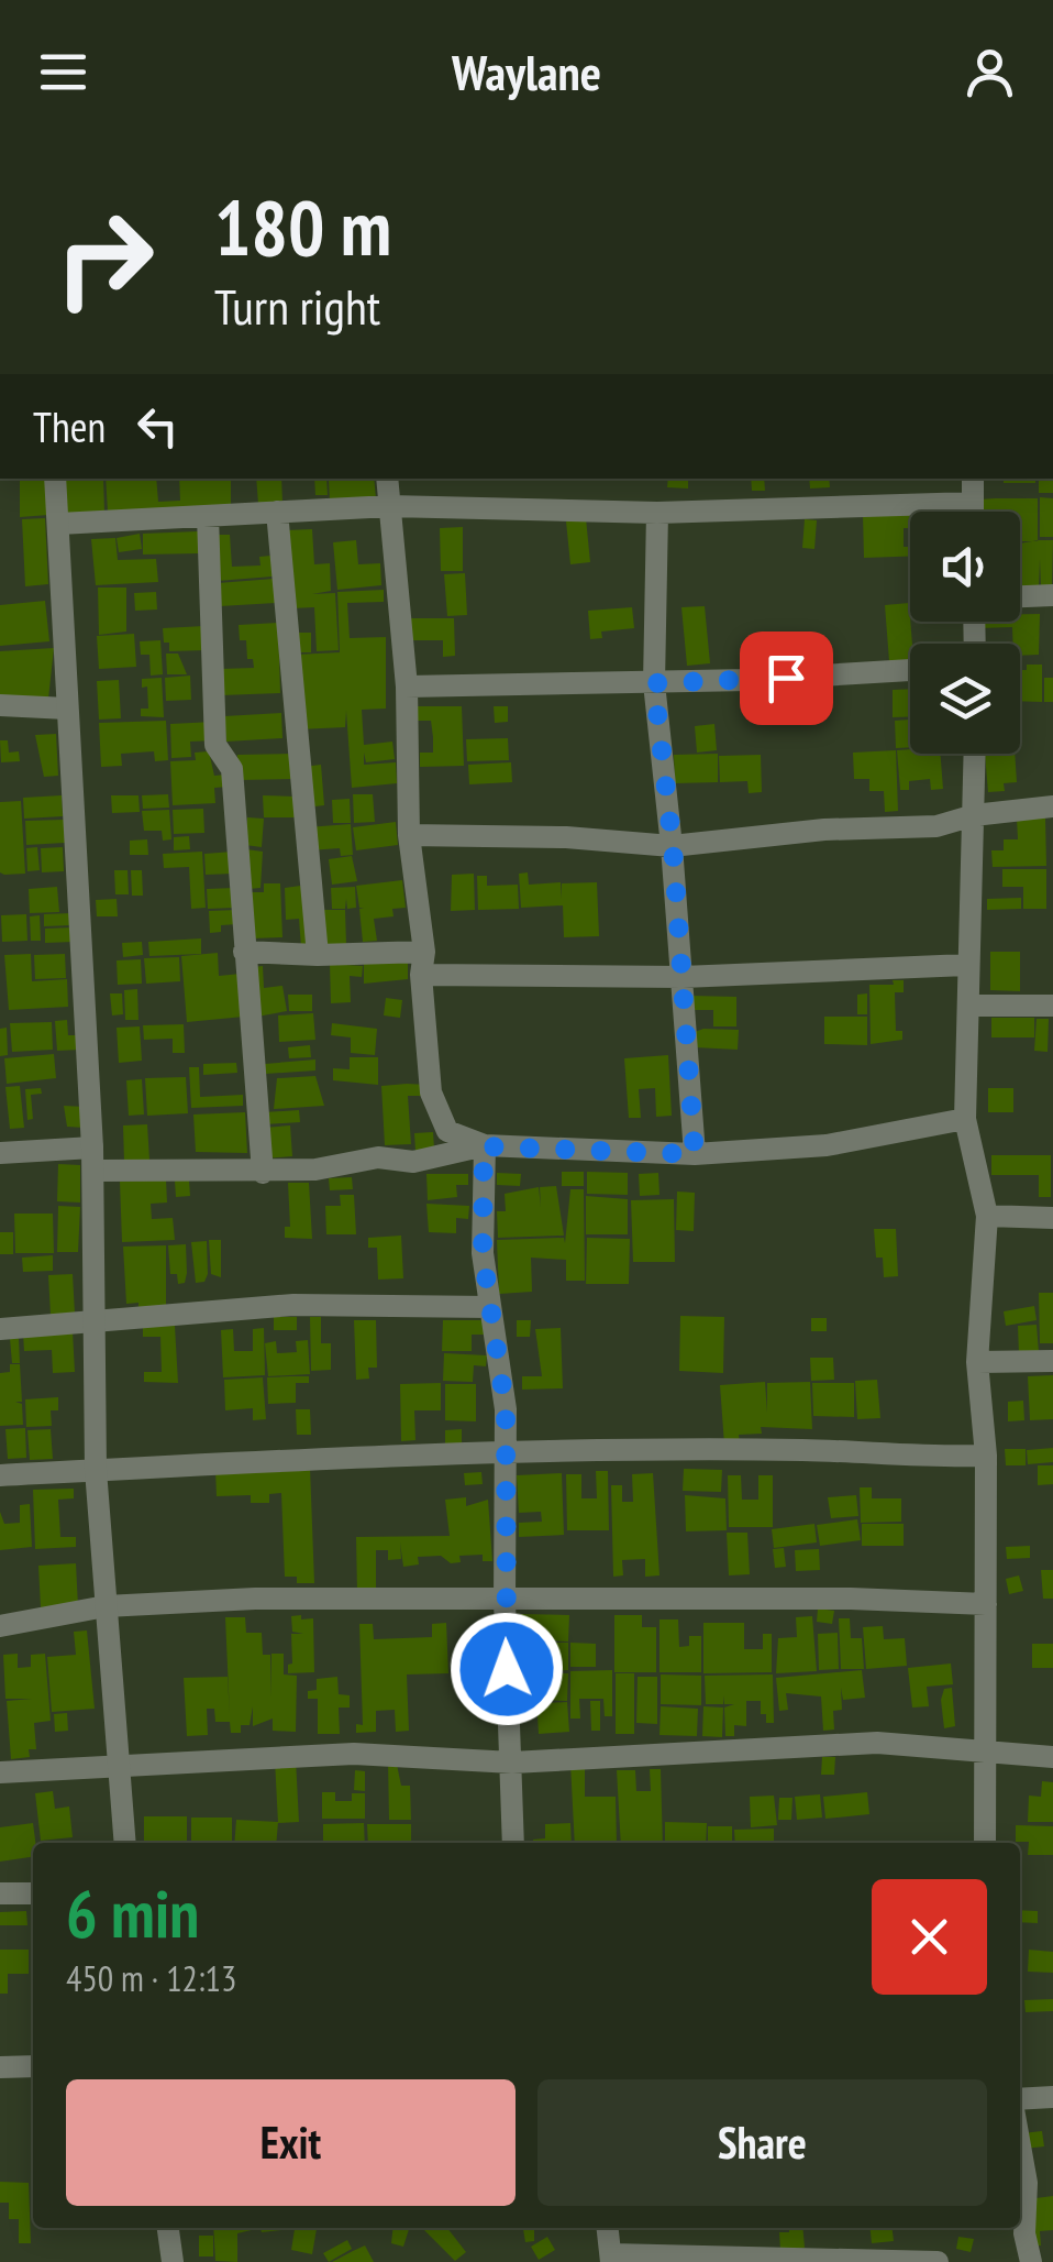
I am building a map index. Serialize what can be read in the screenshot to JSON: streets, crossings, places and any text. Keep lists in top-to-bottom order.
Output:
{
  "page": {
    "header": "Waylane",
    "turn": ["180 m", "Turn right"],
    "then": "Then",
    "heading": ["6 min", "450 m · 12:13"],
    "buttons": ["Exit", "Share"]
  }
}
